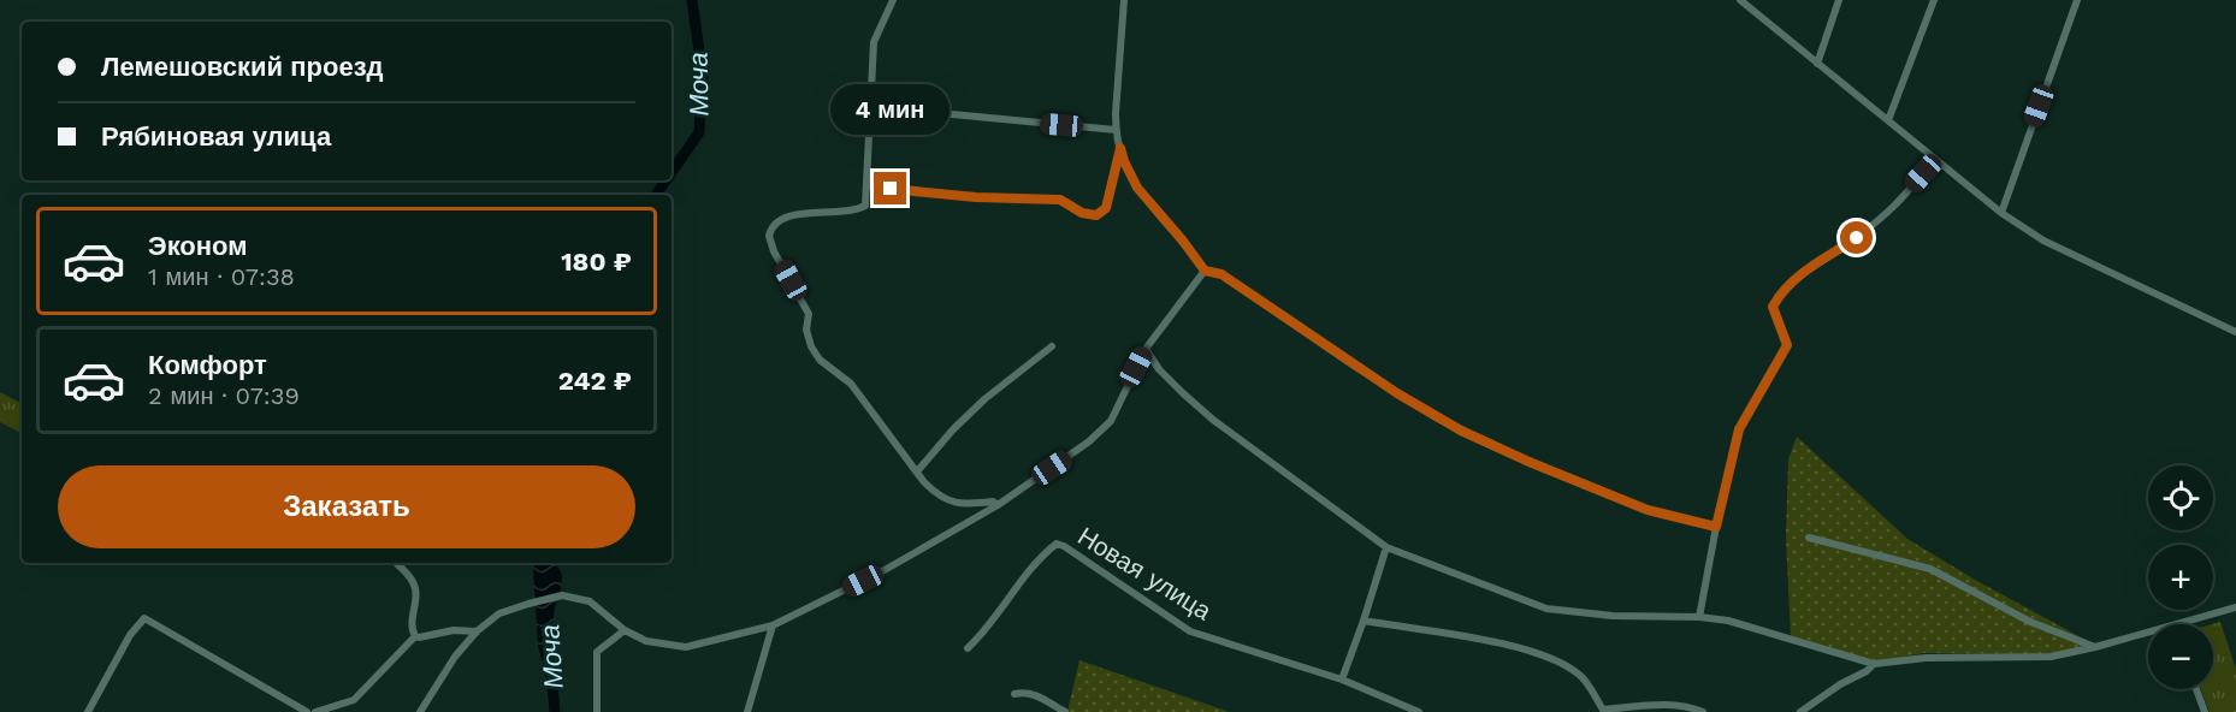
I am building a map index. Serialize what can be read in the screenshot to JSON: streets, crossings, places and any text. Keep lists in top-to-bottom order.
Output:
{
  "streets": {
    "street": ["Новая улица"]
  },
  "water": ["Моча"],
  "page": {
    "banner": ["Лемешовский проезд", "Рябиновая улица"],
    "bubble": "4 мин",
    "list": [
      {
        "name": "Эконом",
        "note": "1 мин · 07:38",
        "value": "180 ₽"
      },
      {
        "name": "Комфорт",
        "note": "2 мин · 07:39",
        "value": "242 ₽"
      }
    ],
    "buttons": "Заказать",
    "map_buttons": ["+", "−"]
  }
}
